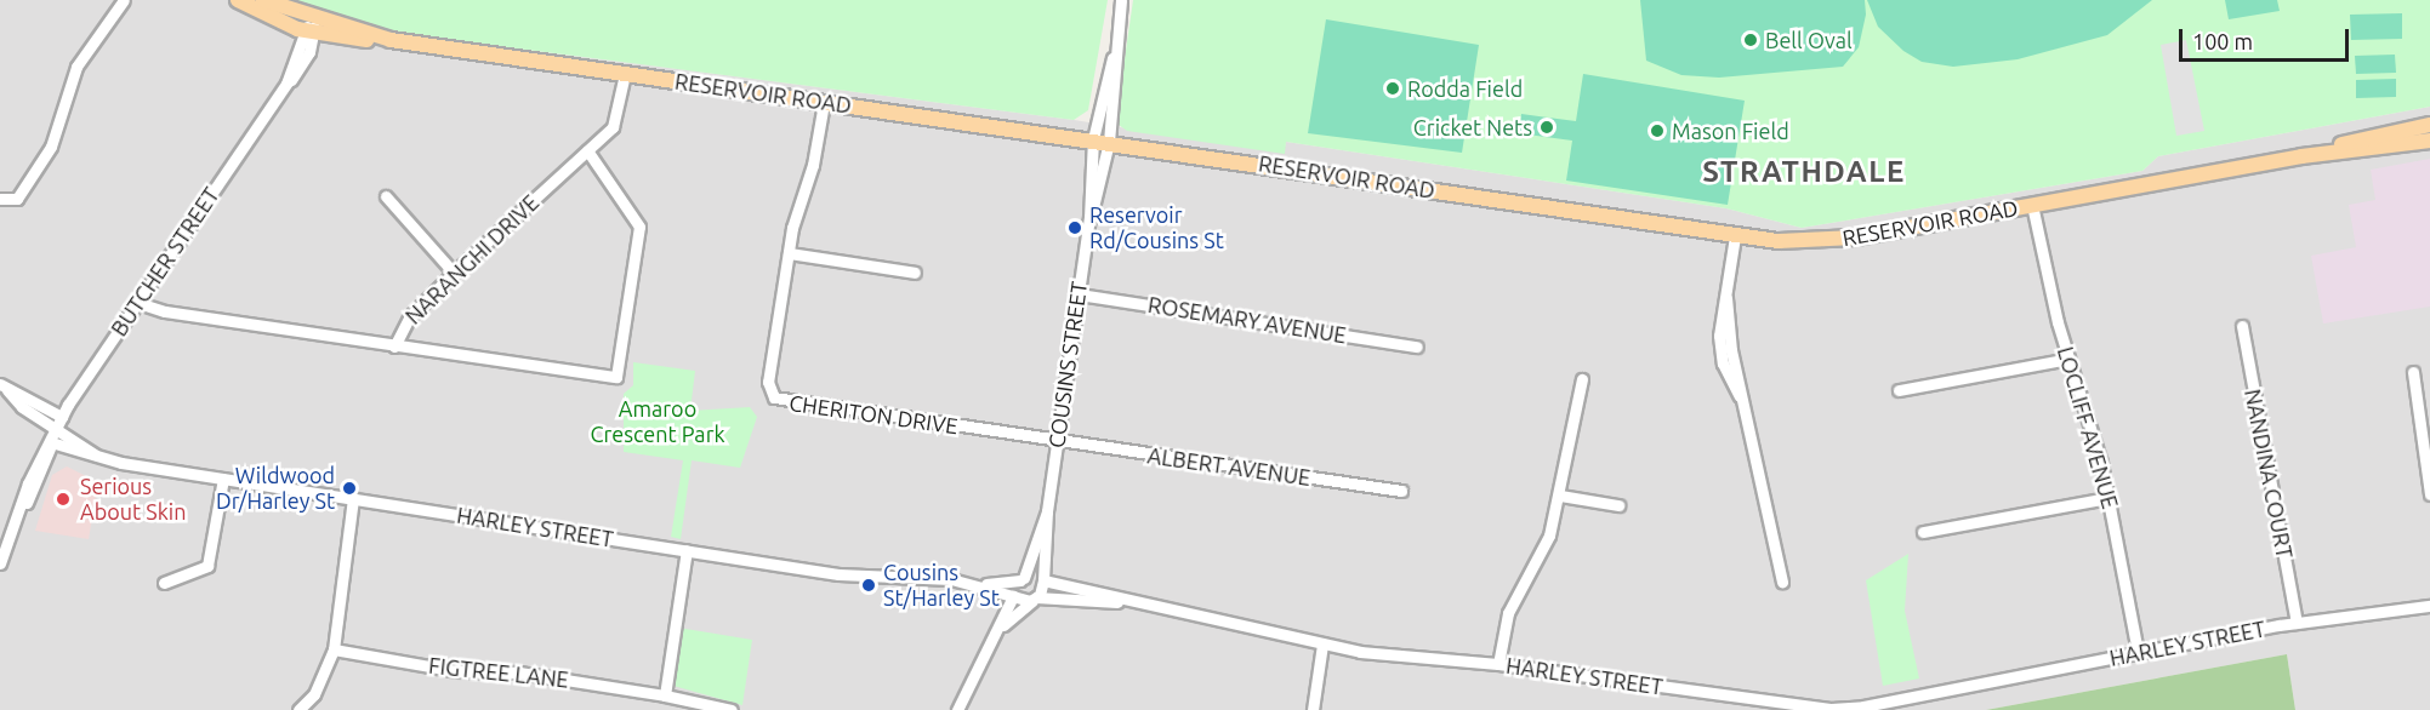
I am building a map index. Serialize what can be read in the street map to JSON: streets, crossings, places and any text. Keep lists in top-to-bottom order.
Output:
{
  "streets": {
    "main road": ["RESERVOIR ROAD"],
    "street": [
      "NARANGHI DRIVE",
      "BUTCHER STREET",
      "ROSEMARY AVENUE",
      "COUSINS STREET",
      "CHERITON DRIVE",
      "LOCLIFF AVENUE",
      "ALBERT AVENUE",
      "NANDINA COURT",
      "HARLEY STREET",
      "FIGTREE LANE"
    ]
  },
  "crossings": [
    ["RESERVOIR ROAD", "NARANGHI DRIVE"],
    ["RESERVOIR ROAD", "BUTCHER STREET"],
    ["RESERVOIR ROAD", "COUSINS STREET"],
    ["RESERVOIR ROAD", "CHERITON DRIVE"],
    ["RESERVOIR ROAD", "LOCLIFF AVENUE"],
    ["NARANGHI DRIVE", "BUTCHER STREET"],
    ["BUTCHER STREET", "HARLEY STREET"],
    ["ROSEMARY AVENUE", "COUSINS STREET"],
    ["COUSINS STREET", "CHERITON DRIVE"],
    ["COUSINS STREET", "ALBERT AVENUE"],
    ["COUSINS STREET", "HARLEY STREET"],
    ["CHERITON DRIVE", "ALBERT AVENUE"],
    ["LOCLIFF AVENUE", "HARLEY STREET"],
    ["NANDINA COURT", "HARLEY STREET"]
  ],
  "districts": ["STRATHDALE"],
  "parks": ["Amaroo Crescent Park"],
  "places": [
    "Bell Oval",
    "Rodda Field",
    "Cricket Nets",
    "Mason Field",
    "Reservoir Rd/Cousins St",
    "Wildwood Dr/Harley St",
    "Serious About Skin",
    "Cousins St/Harley St"
  ],
  "scale_bar": "100 m"
}
